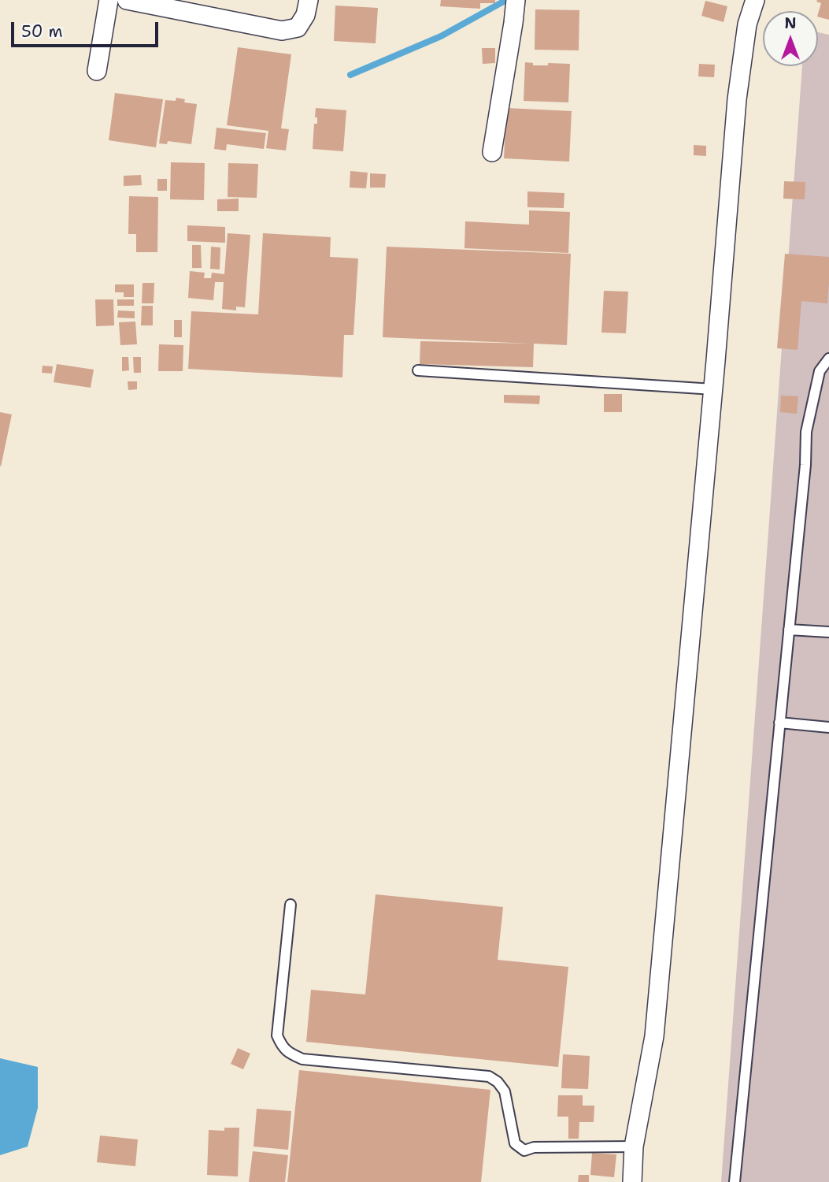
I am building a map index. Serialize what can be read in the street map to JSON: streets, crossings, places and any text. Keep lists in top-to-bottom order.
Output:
{
  "scale_bar": "50 m",
  "north": "top"
}
